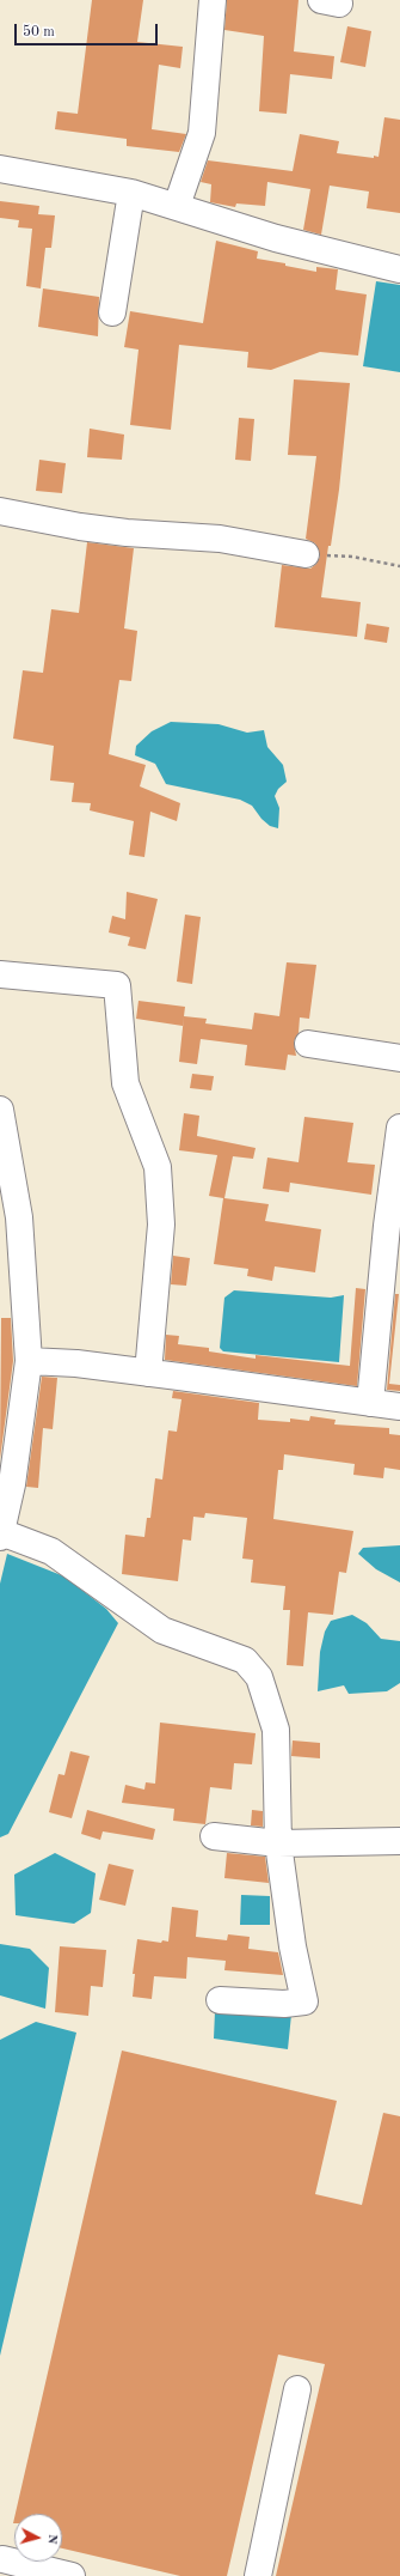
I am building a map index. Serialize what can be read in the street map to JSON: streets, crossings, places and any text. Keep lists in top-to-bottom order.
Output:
{
  "scale_bar": "50 m",
  "north": "right"
}
